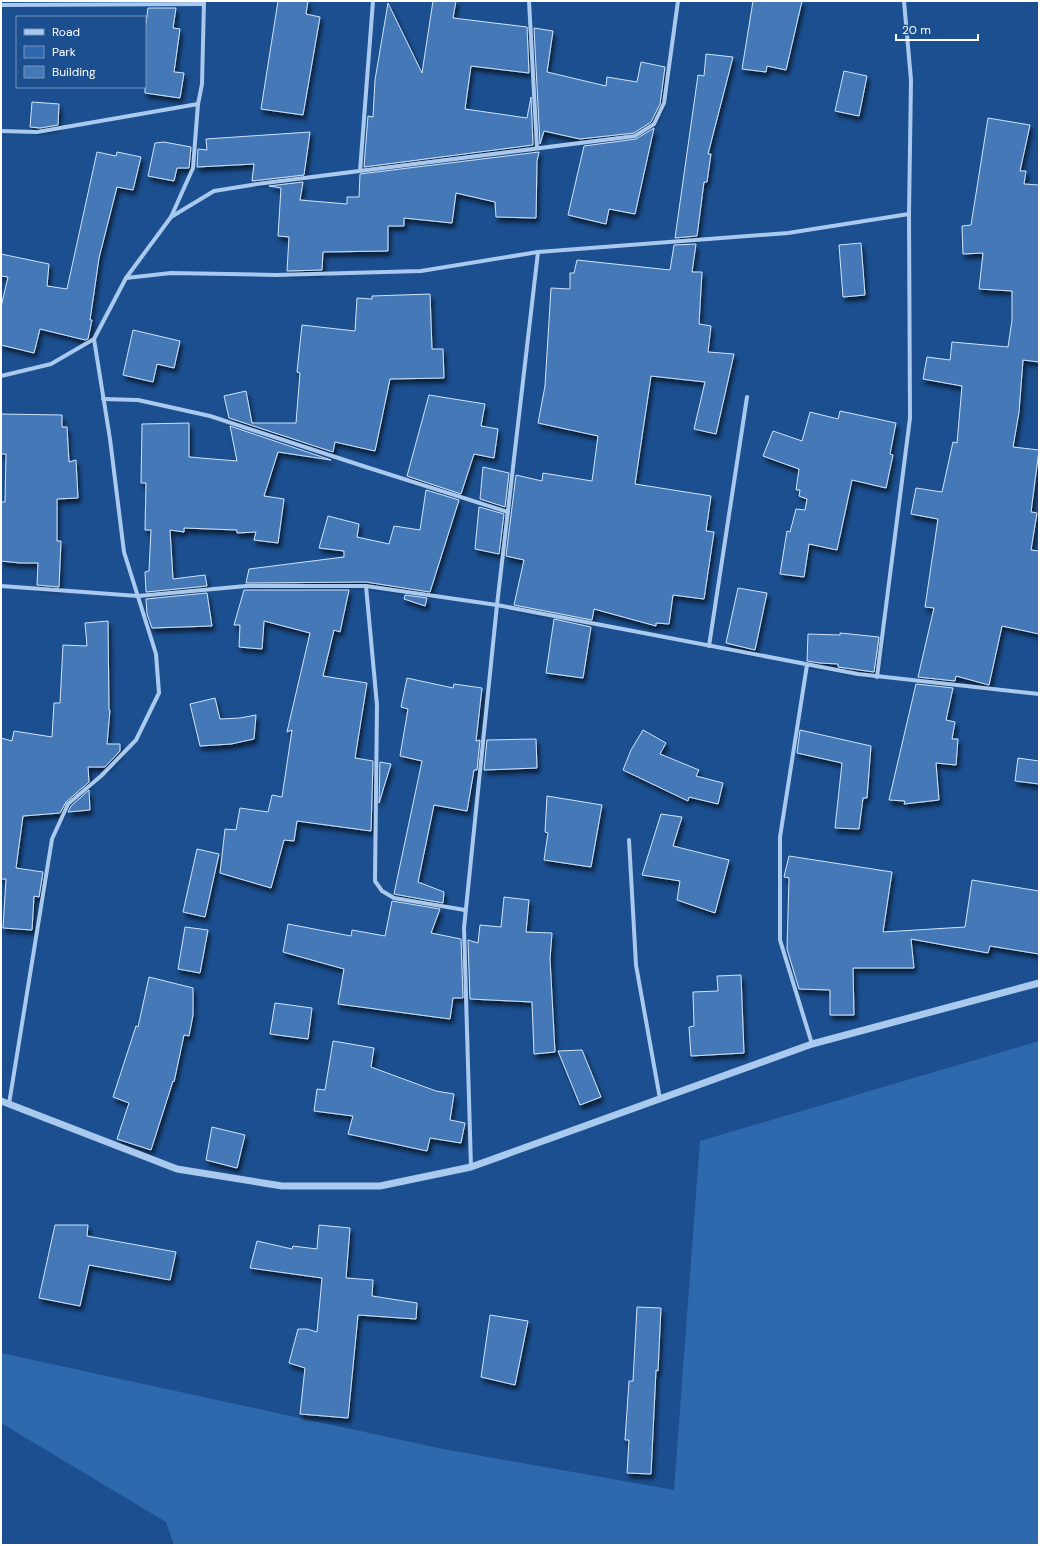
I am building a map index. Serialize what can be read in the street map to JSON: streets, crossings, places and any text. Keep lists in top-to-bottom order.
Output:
{
  "legend": ["Road", "Park", "Building"],
  "scale_bar": "20 m"
}
